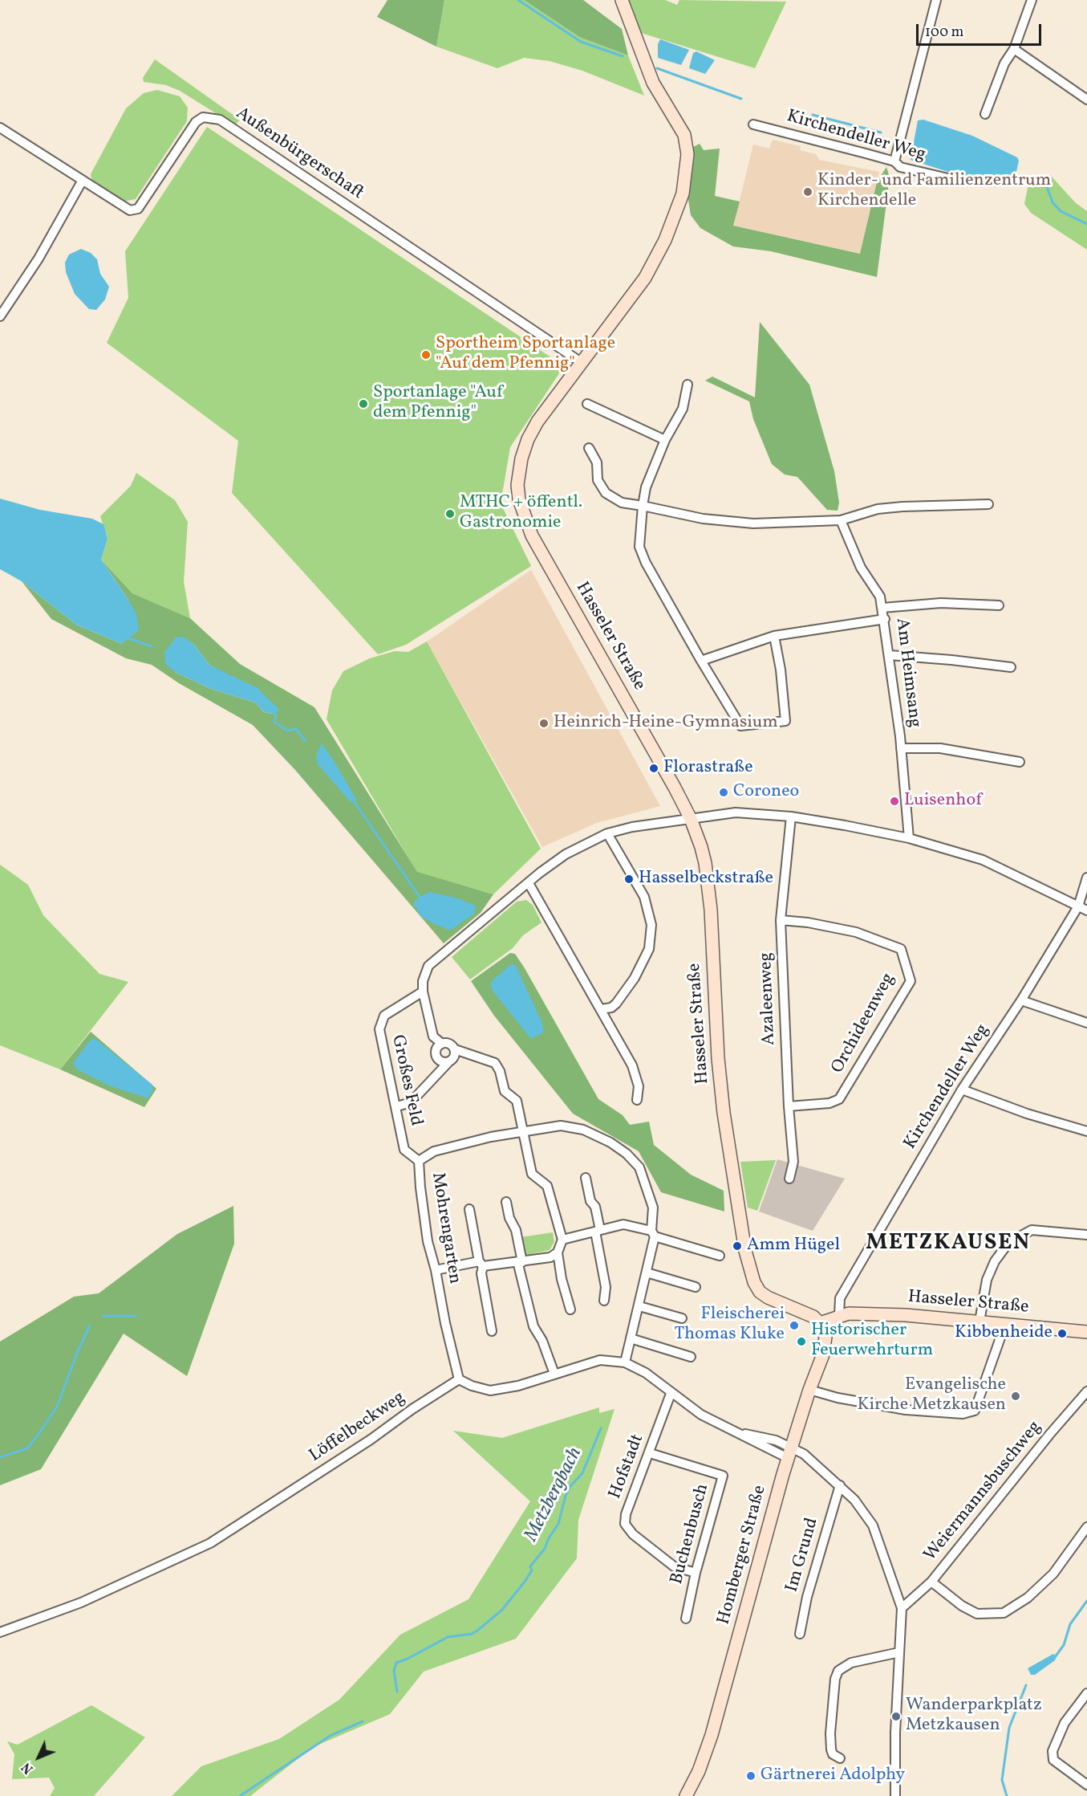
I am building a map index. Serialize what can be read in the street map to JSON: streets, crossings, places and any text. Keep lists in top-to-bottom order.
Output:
{
  "streets": {
    "main road": ["Hasseler Straße", "Homberger Straße"],
    "street": [
      "Kirchendeller Weg",
      "Außenbürgerschaft",
      "Am Heimsang",
      "Azaleenweg",
      "Orchideenweg",
      "Großes Feld",
      "Mohrengarten",
      "Löffelbeckweg",
      "Hofstadt",
      "Weiermannsbuschweg",
      "Buchenbusch",
      "Im Grund"
    ]
  },
  "crossings": [
    ["Kirchendeller Weg", "Hasseler Straße"],
    ["Außenbürgerschaft", "Hasseler Straße"],
    ["Hasseler Straße", "Homberger Straße"],
    ["Azaleenweg", "Orchideenweg"],
    ["Großes Feld", "Mohrengarten"],
    ["Mohrengarten", "Löffelbeckweg"],
    ["Hofstadt", "Buchenbusch"]
  ],
  "districts": ["METZKAUSEN"],
  "water": ["Metzbergbach"],
  "places": [
    "Kinder- und Familienzentrum Kirchendelle",
    "Sportheim Sportanlage \"Auf dem Pfennig\"",
    "Sportanlage \"Auf dem Pfennig\"",
    "MTHC + öffentl. Gastronomie",
    "Heinrich-Heine-Gymnasium",
    "Florastraße",
    "Coroneo",
    "Luisenhof",
    "Hasselbeckstraße",
    "Amm Hügel",
    "Fleischerei Thomas Kluke",
    "Kibbenheide",
    "Historischer Feuerwehrturm",
    "Evangelische Kirche Metzkausen",
    "Wanderparkplatz Metzkausen",
    "Gärtnerei Adolphy"
  ],
  "scale_bar": "100 m",
  "north": "bottom left"
}
